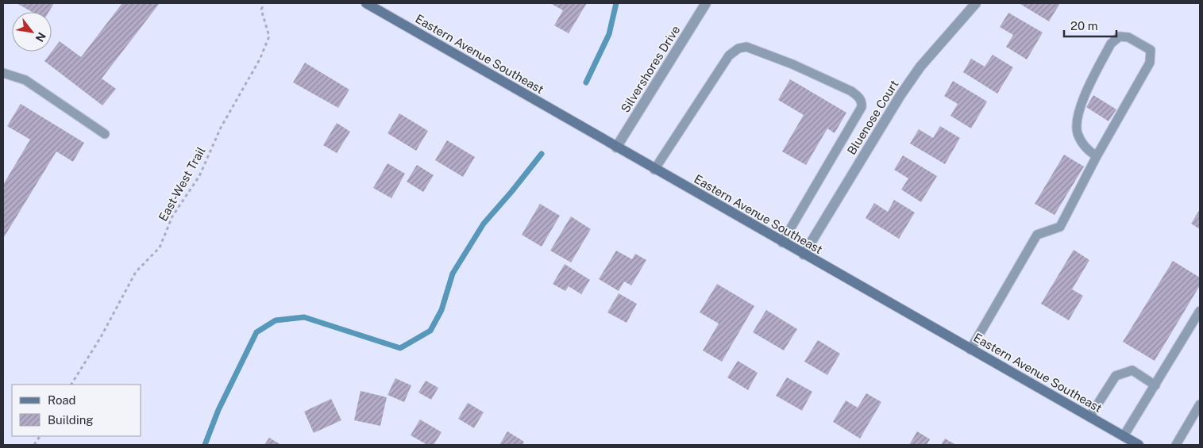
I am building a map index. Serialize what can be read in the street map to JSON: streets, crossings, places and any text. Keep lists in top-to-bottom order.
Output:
{
  "streets": {
    "street": ["Eastern Avenue Southeast", "Silvershores Drive", "Bluenose Court"],
    "path": ["East-West Trail"]
  },
  "crossings": [
    ["Eastern Avenue Southeast", "Silvershores Drive"],
    ["Eastern Avenue Southeast", "Bluenose Court"]
  ],
  "legend": ["Road", "Building"],
  "scale_bar": "20 m",
  "north": "bottom right"
}
